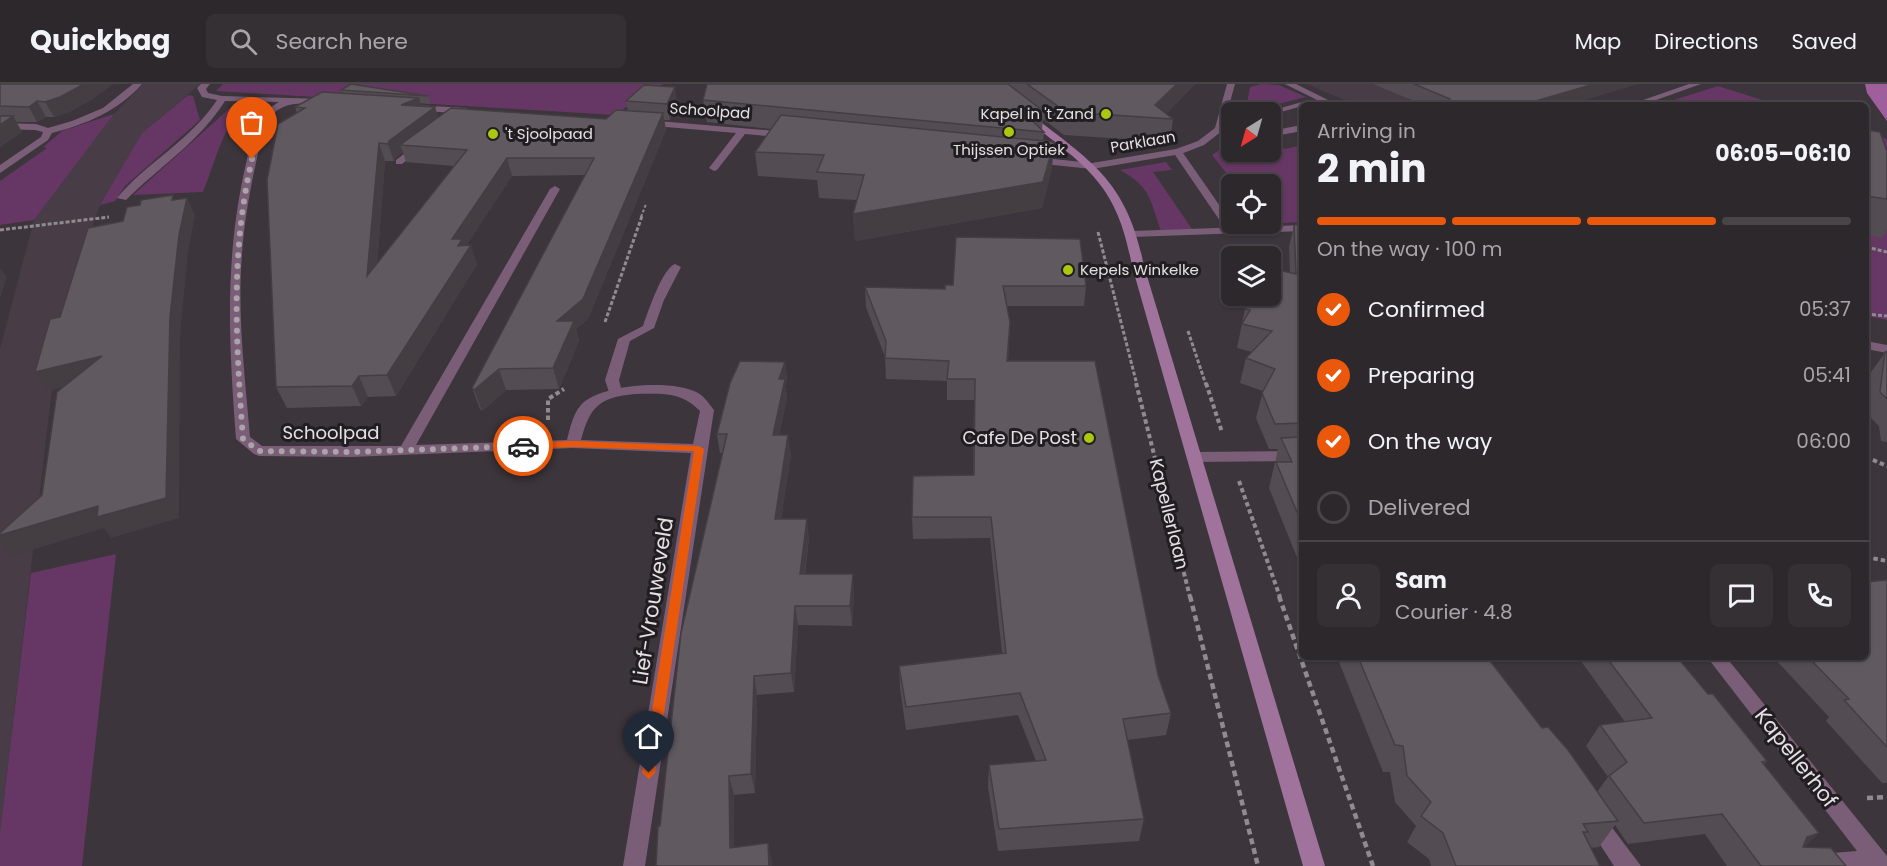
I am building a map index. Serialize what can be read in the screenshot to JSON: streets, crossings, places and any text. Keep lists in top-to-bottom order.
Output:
{
  "streets": {
    "street": [
      "Schoolpad",
      "Parklaan",
      "Lief-Vrouweveld",
      "Kapellerhof"
    ],
    "path": ["Kapellerlaan"]
  },
  "places": [
    "Kapel in 't Zand",
    "Thijssen Optiek",
    "'t Sjoolpaad",
    "Kepels Winkelke",
    "Cafe De Post"
  ],
  "north": "bottom left",
  "page": {
    "header": "Quickbag",
    "search": "Search here",
    "nav": ["Map", "Directions", "Saved"],
    "heading": ["2 min", "Arriving in", "06:05–06:10"],
    "panel": ["Sam", "Courier · 4.8"],
    "bar": "On the way · 100 m",
    "list": [
      ["Confirmed", "05:37"],
      ["Preparing", "05:41"],
      ["On the way", "06:00"],
      "Delivered"
    ]
  }
}
